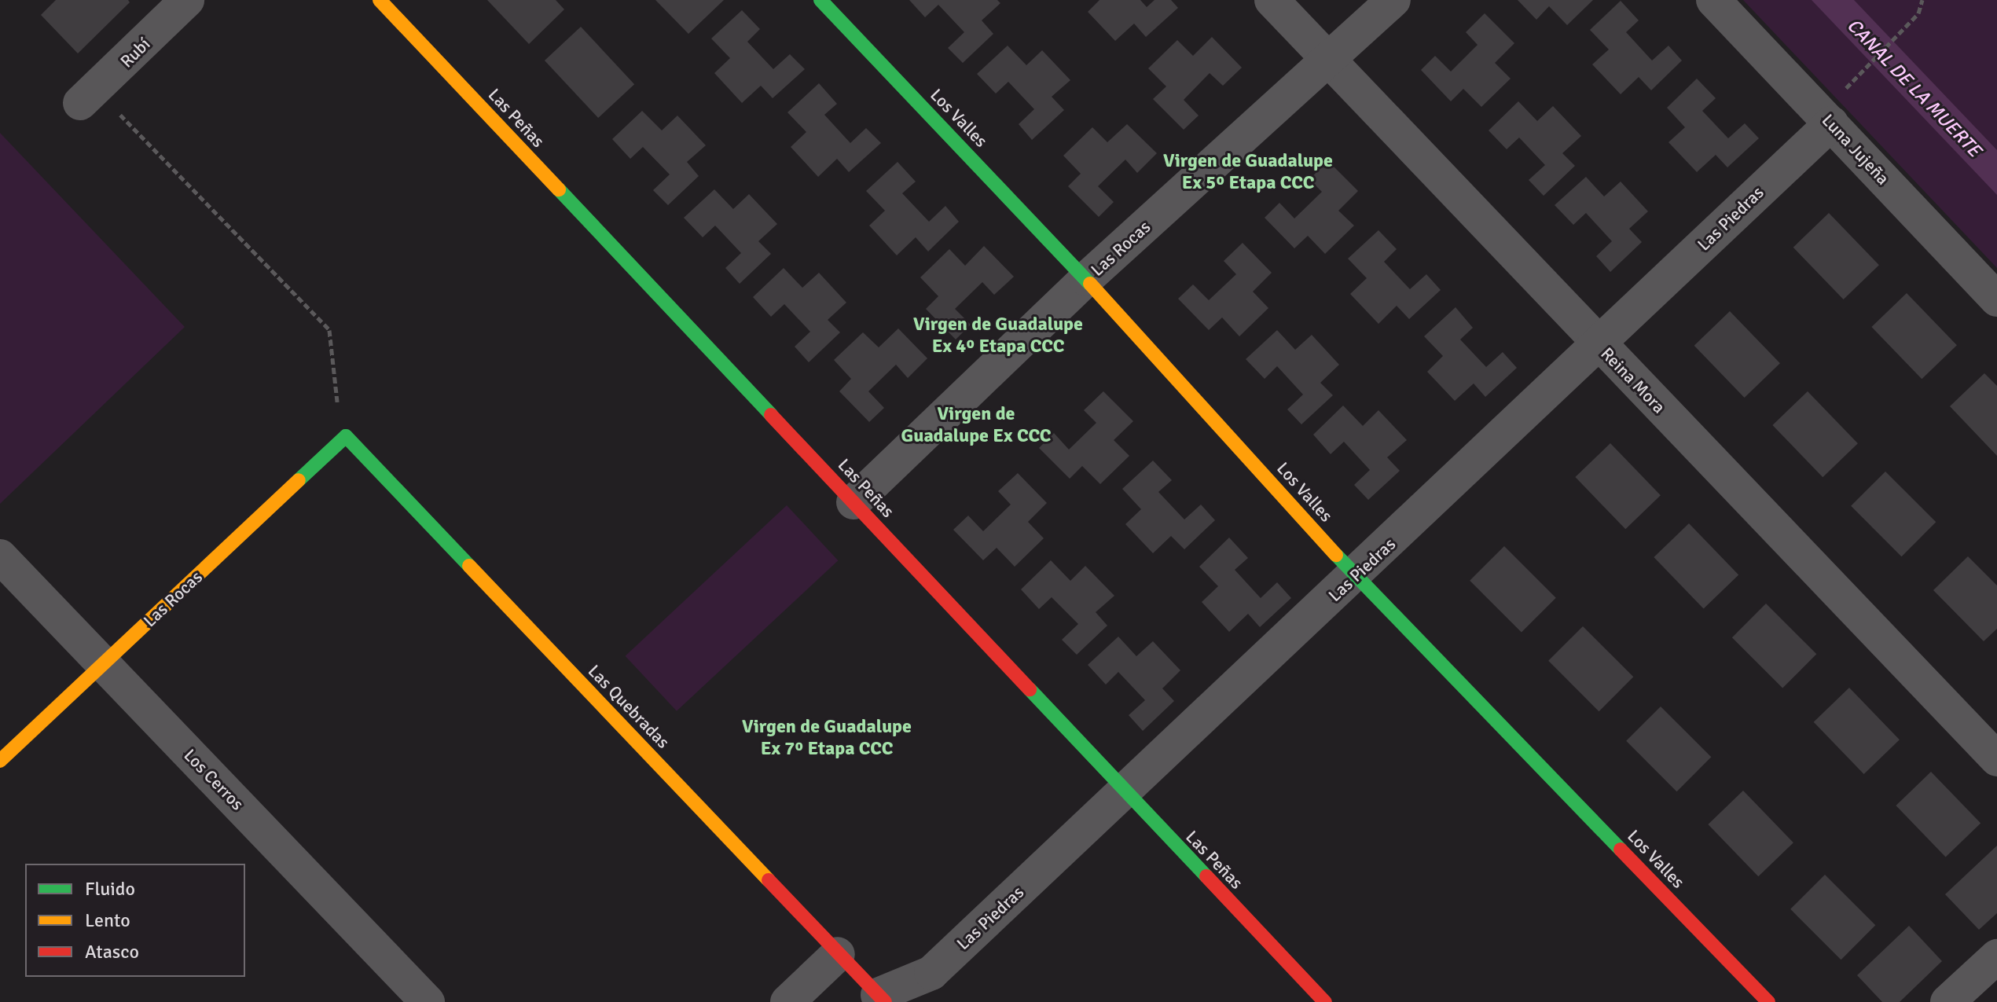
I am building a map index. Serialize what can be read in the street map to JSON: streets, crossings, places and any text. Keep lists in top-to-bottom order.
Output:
{
  "streets": {
    "street": [
      "Rubí",
      "Las Peñas",
      "Los Valles",
      "Luna Jujeña",
      "Las Piedras",
      "Las Rocas",
      "Reina Mora",
      "Las Quebradas",
      "Los Cerros"
    ]
  },
  "crossings": [
    ["Las Peñas", "Las Piedras"],
    ["Las Peñas", "Las Rocas"],
    ["Los Valles", "Las Piedras"],
    ["Los Valles", "Las Rocas"],
    ["Luna Jujeña", "Las Piedras"],
    ["Las Piedras", "Reina Mora"],
    ["Las Piedras", "Las Quebradas"],
    ["Las Rocas", "Reina Mora"],
    ["Las Rocas", "Las Quebradas"],
    ["Las Rocas", "Los Cerros"]
  ],
  "districts": [
    "Virgen de Guadalupe Ex 5º Etapa CCC",
    "Virgen de Guadalupe Ex 4º Etapa CCC",
    "Virgen de Guadalupe Ex CCC",
    "Virgen de Guadalupe Ex 7º Etapa CCC"
  ],
  "water": ["CANAL DE LA MUERTE"],
  "legend": ["Fluido", "Lento", "Atasco"]
}
